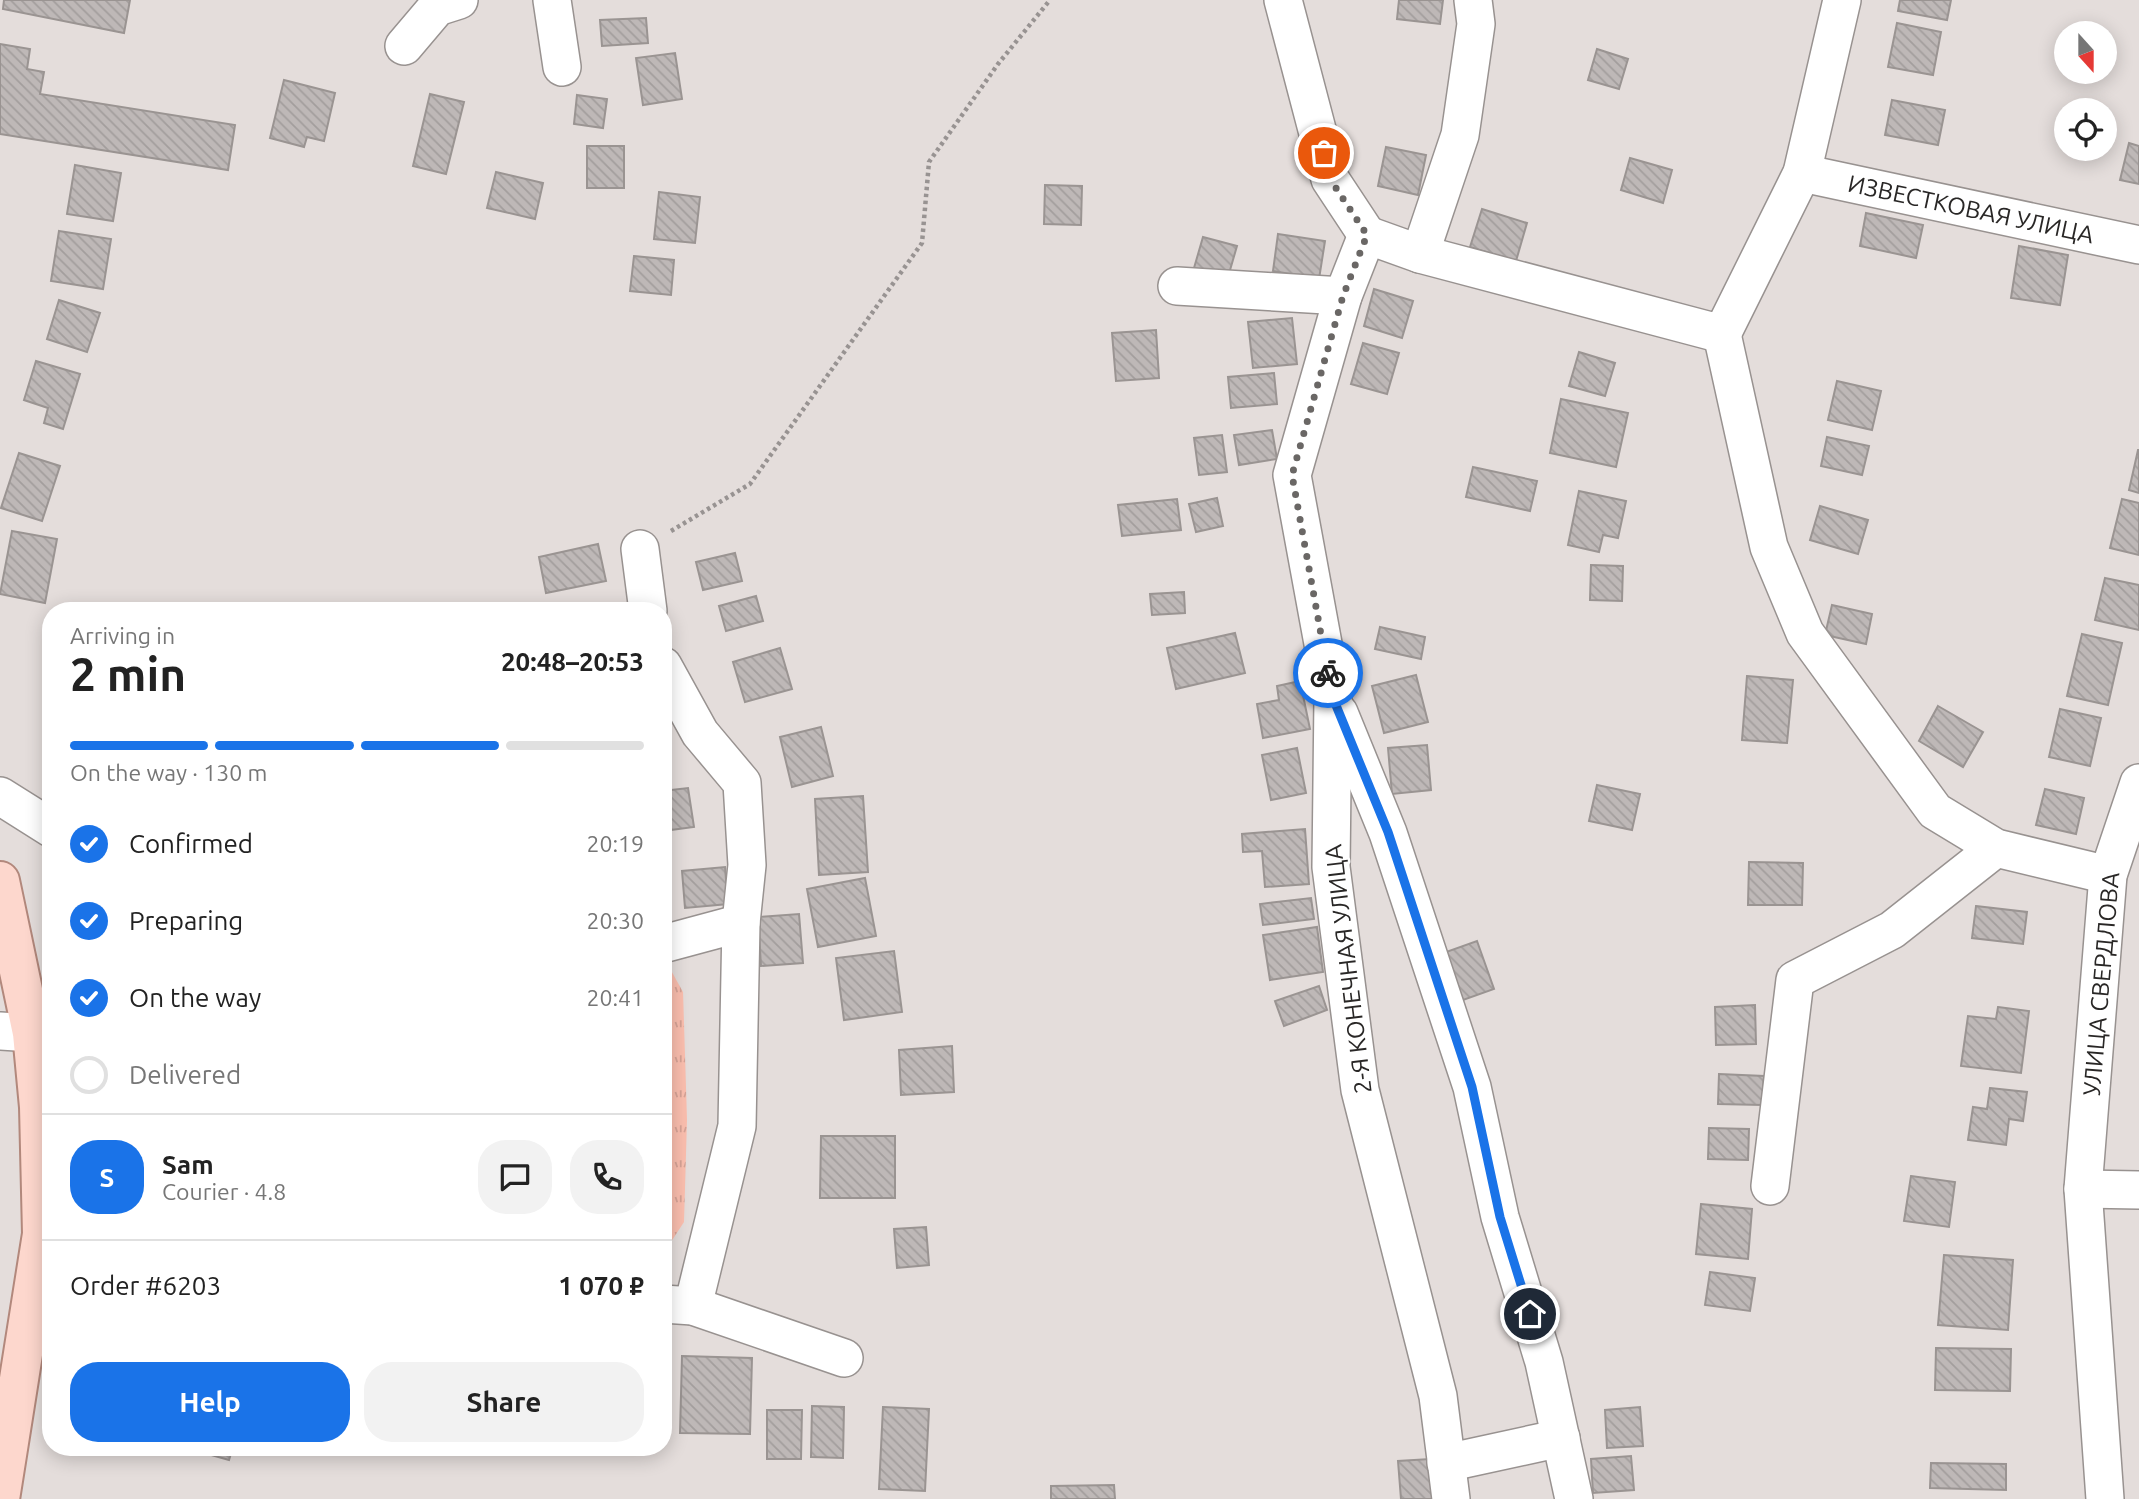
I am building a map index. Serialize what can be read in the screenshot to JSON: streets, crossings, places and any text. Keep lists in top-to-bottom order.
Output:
{
  "streets": {
    "street": ["ИЗВЕСТКОВАЯ УЛИЦА", "2-Я КОНЕЧНАЯ УЛИЦА", "УЛИЦА СВЕРДЛОВА"]
  },
  "north": "bottom",
  "page": {
    "heading": ["2 min", "Arriving in", "20:48–20:53"],
    "panel": [
      "Sam",
      "Courier · 4.8",
      "Order #6203",
      "1 070 ₽"
    ],
    "bar": "On the way · 130 m",
    "list": [
      ["Confirmed", "20:19"],
      ["Preparing", "20:30"],
      ["On the way", "20:41"],
      "Delivered"
    ],
    "round": "S",
    "buttons": ["Help", "Share"]
  }
}
